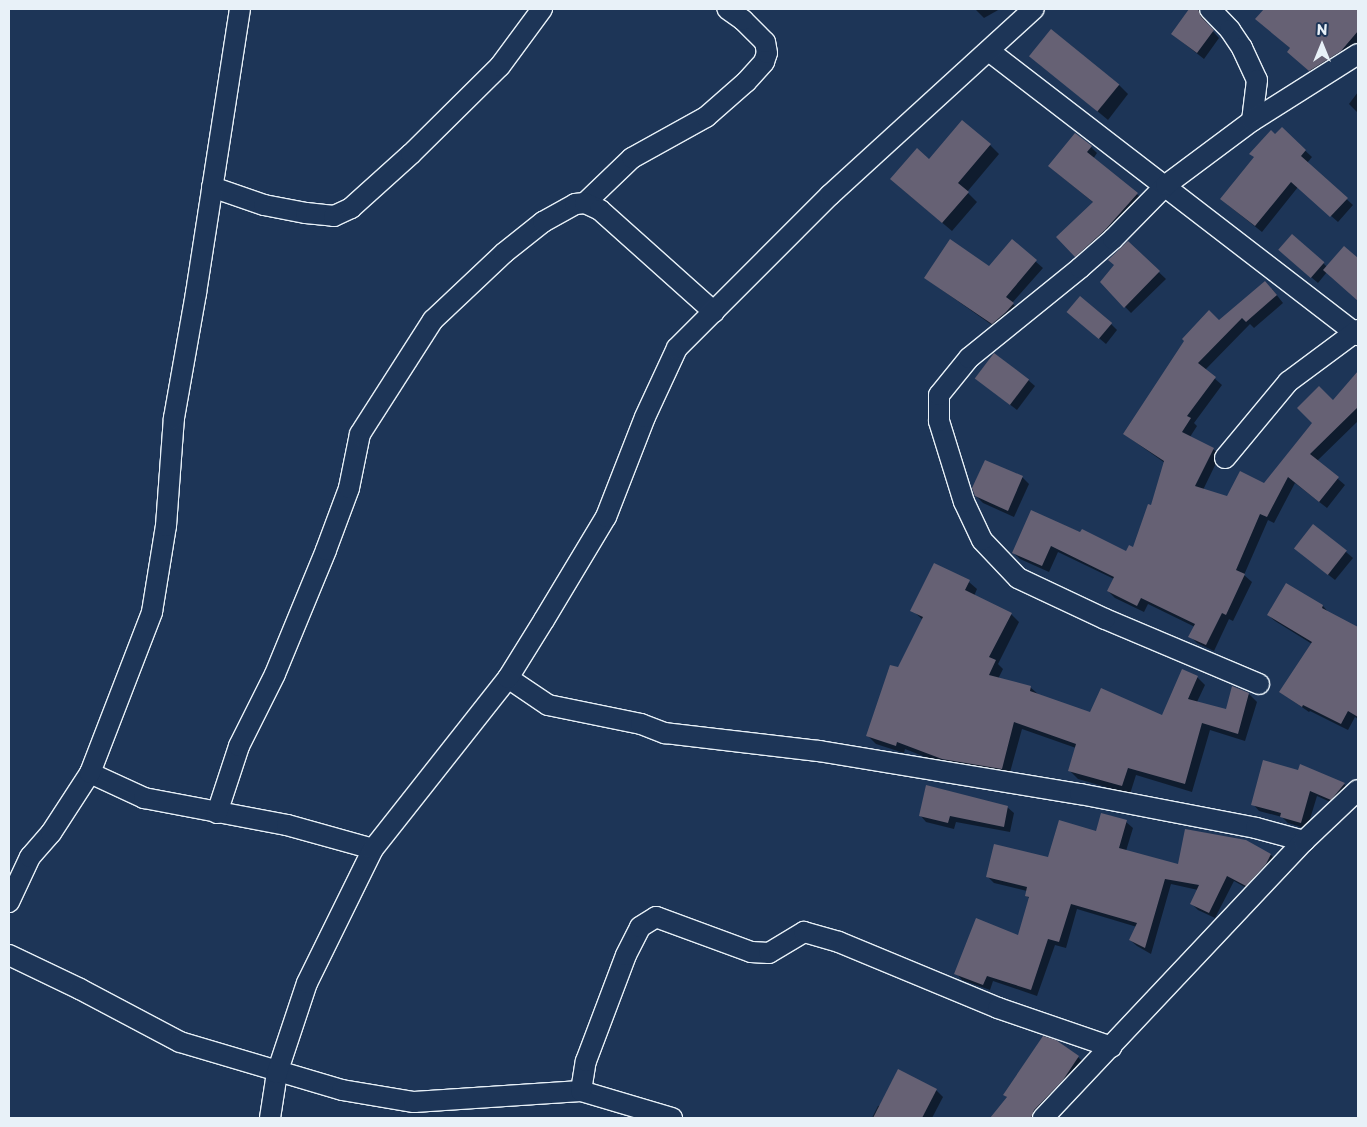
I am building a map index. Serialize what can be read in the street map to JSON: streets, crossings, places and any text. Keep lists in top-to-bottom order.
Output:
{
  "north": "top"
}
